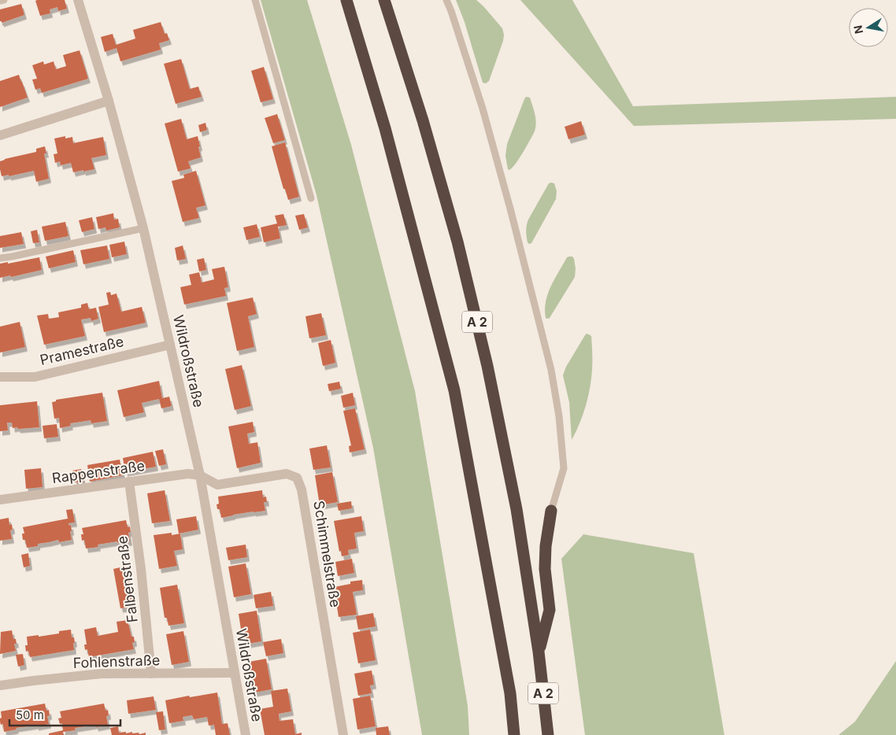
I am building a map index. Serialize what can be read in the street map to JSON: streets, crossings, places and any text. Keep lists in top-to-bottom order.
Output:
{
  "streets": {
    "highway": ["A 2"],
    "street": [
      "Pramestraße",
      "Wildroßstraße",
      "Rappenstraße",
      "Schimmelstraße",
      "Falbenstraße",
      "Fohlenstraße"
    ]
  },
  "crossings": [
    ["Pramestraße", "Wildroßstraße"],
    ["Wildroßstraße", "Rappenstraße"],
    ["Wildroßstraße", "Schimmelstraße"],
    ["Wildroßstraße", "Fohlenstraße"],
    ["Rappenstraße", "Schimmelstraße"],
    ["Rappenstraße", "Falbenstraße"],
    ["Falbenstraße", "Fohlenstraße"]
  ],
  "scale_bar": "50 m",
  "north": "left"
}
